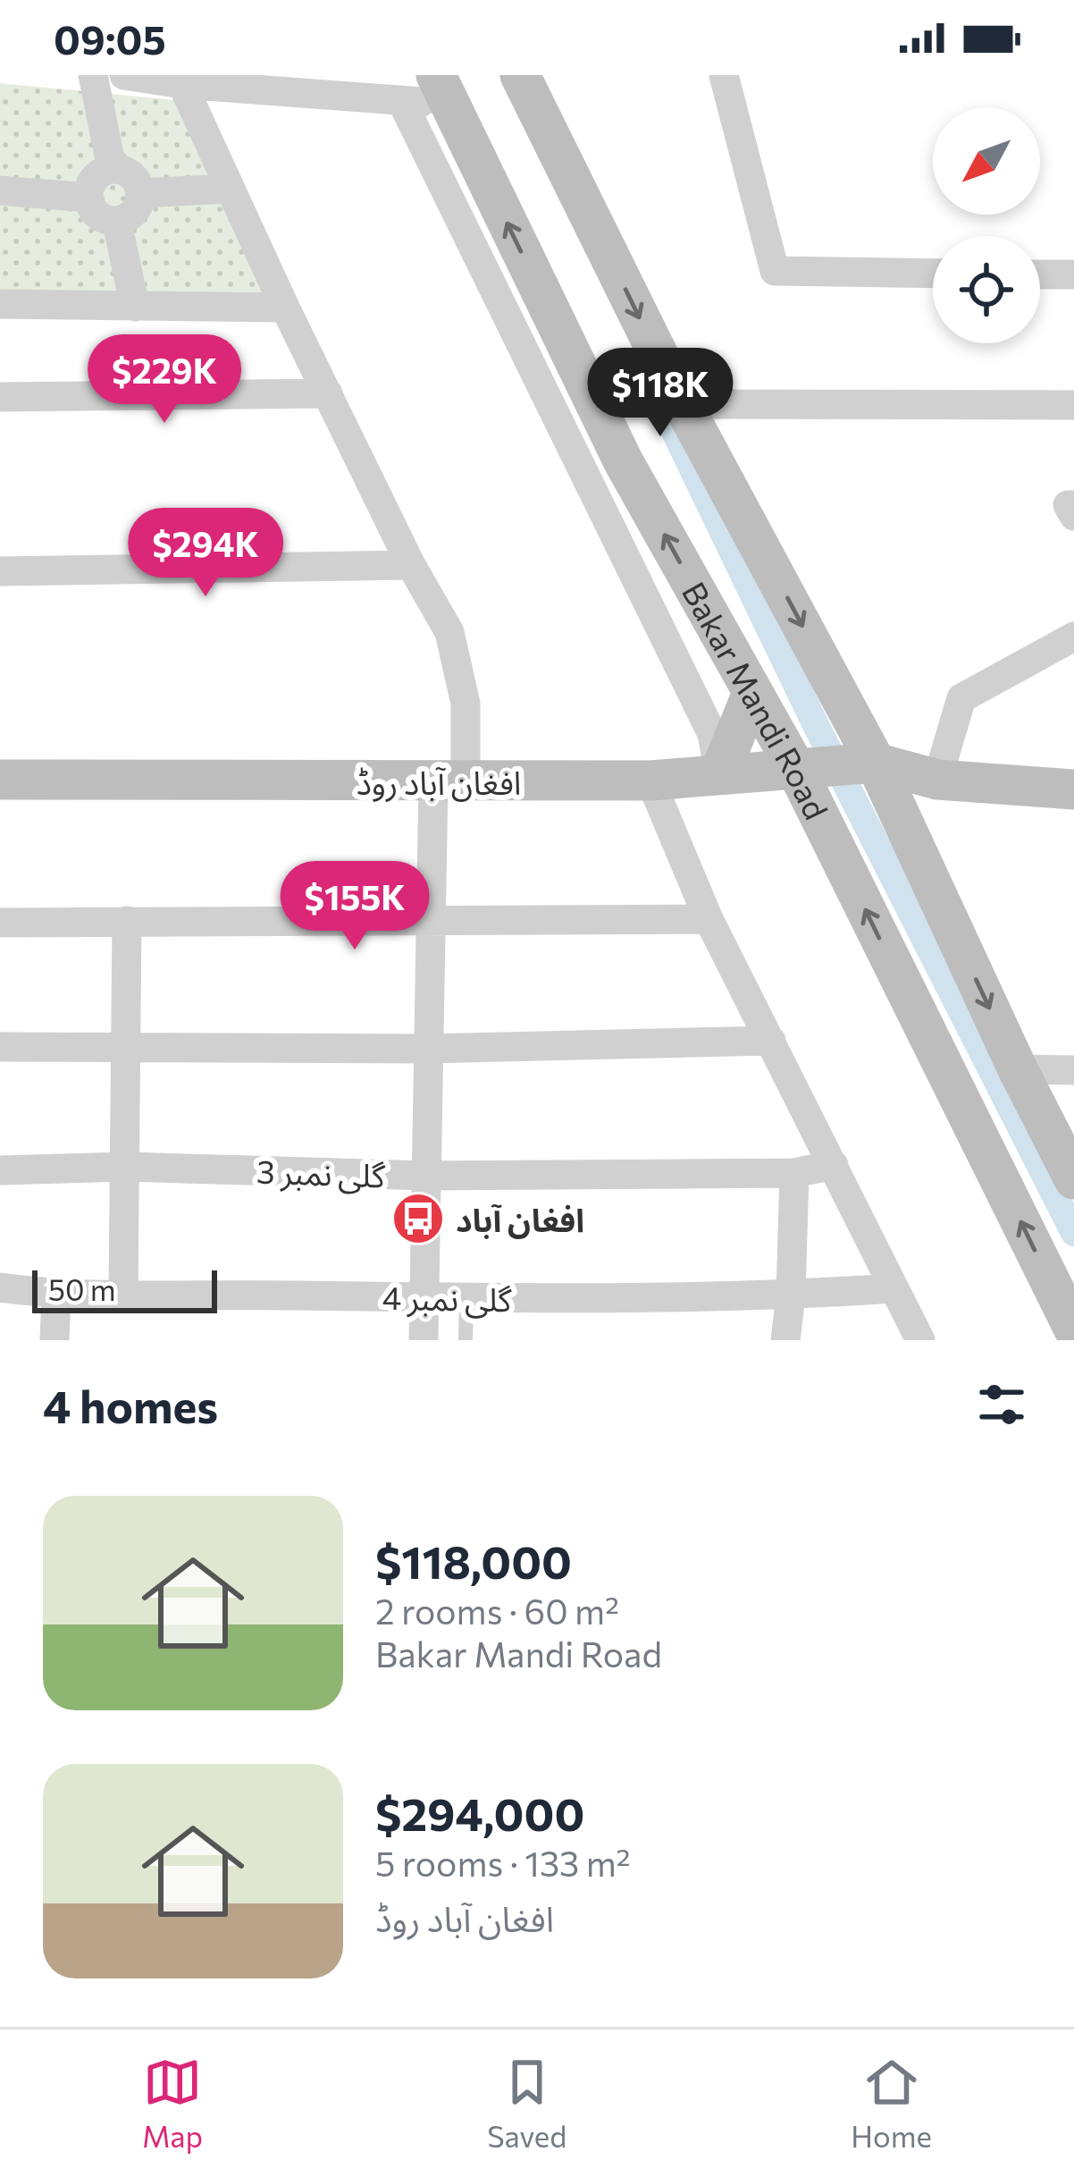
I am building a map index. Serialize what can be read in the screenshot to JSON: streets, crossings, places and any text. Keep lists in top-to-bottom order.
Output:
{
  "streets": {
    "main road": ["Bakar Mandi Road", "افغان آباد روڈ"],
    "street": ["گلی نمبر 3", "گلی نمبر 4"]
  },
  "crossings": [
    ["Bakar Mandi Road", "افغان آباد روڈ"]
  ],
  "places": {
    "bus stop": ["افغان آباد"]
  },
  "scale_bar": "50 m",
  "north": "bottom left",
  "page": {
    "status": "09:05",
    "price": [
      "$229K",
      "$118K",
      "$294K",
      "$155K"
    ],
    "scale": "50 m",
    "heading": "4 homes",
    "list": [
      {
        "name": "$118,000",
        "note": "2 rooms · 60 m² · Bakar Mandi Road"
      },
      {
        "name": "$294,000",
        "note": "5 rooms · 133 m² · افغان آباد روڈ"
      }
    ],
    "tabs": ["Map", "Saved", "Home"]
  }
}
